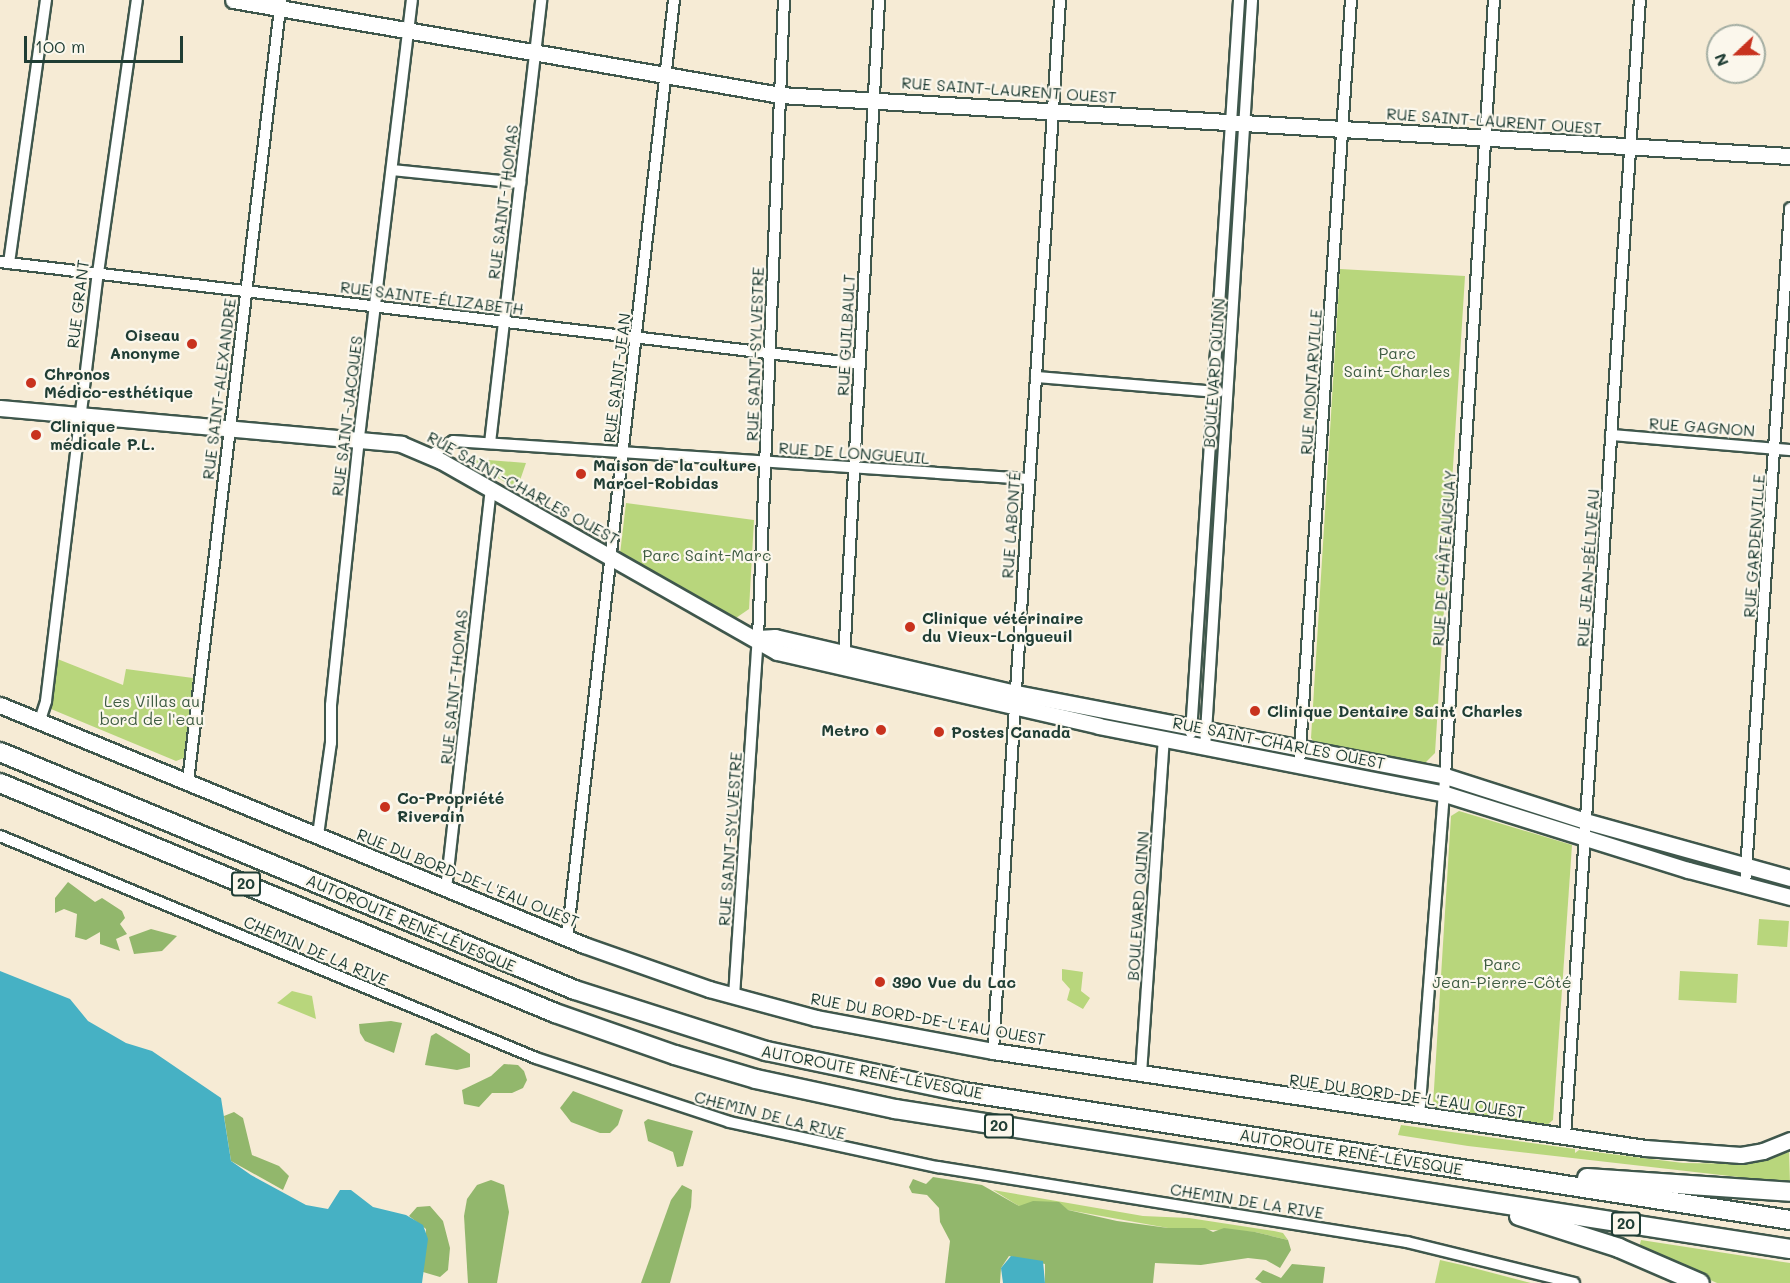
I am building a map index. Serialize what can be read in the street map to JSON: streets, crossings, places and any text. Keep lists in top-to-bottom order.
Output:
{
  "streets": {
    "highway": ["20", "AUTOROUTE RENÉ-LÉVESQUE"],
    "street": [
      "RUE SAINT-LAURENT OUEST",
      "RUE SAINT-THOMAS",
      "RUE SAINTE-ÉLIZABETH",
      "RUE GRANT",
      "RUE GUILBAULT",
      "RUE SAINT-SYLVESTRE",
      "BOULEVARD QUINN",
      "RUE SAINT-JEAN",
      "RUE MONTARVILLE",
      "RUE SAINT-ALEXANDRE",
      "RUE SAINT-JACQUES",
      "RUE GAGNON",
      "RUE DE LONGUEUIL",
      "RUE SAINT-CHARLES OUEST",
      "RUE LABONTÉ",
      "RUE GARDENVILLE",
      "RUE DE CHÂTEAUGUAY",
      "RUE JEAN-BÉLIVEAU",
      "RUE DU BORD-DE-L'EAU OUEST",
      "CHEMIN DE LA RIVE"
    ]
  },
  "crossings": [
    ["RUE SAINT-LAURENT OUEST", "RUE SAINT-THOMAS"],
    ["RUE SAINT-LAURENT OUEST", "RUE GUILBAULT"],
    ["RUE SAINT-LAURENT OUEST", "RUE SAINT-SYLVESTRE"],
    ["RUE SAINT-LAURENT OUEST", "BOULEVARD QUINN"],
    ["RUE SAINT-LAURENT OUEST", "RUE SAINT-JEAN"],
    ["RUE SAINT-LAURENT OUEST", "RUE MONTARVILLE"],
    ["RUE SAINT-LAURENT OUEST", "RUE SAINT-ALEXANDRE"],
    ["RUE SAINT-LAURENT OUEST", "RUE SAINT-JACQUES"],
    ["RUE SAINT-LAURENT OUEST", "RUE LABONTÉ"],
    ["RUE SAINT-LAURENT OUEST", "RUE DE CHÂTEAUGUAY"],
    ["RUE SAINT-LAURENT OUEST", "RUE JEAN-BÉLIVEAU"],
    ["RUE SAINT-THOMAS", "RUE SAINTE-ÉLIZABETH"],
    ["RUE SAINT-THOMAS", "RUE DE LONGUEUIL"],
    ["RUE SAINT-THOMAS", "RUE SAINT-CHARLES OUEST"],
    ["RUE SAINT-THOMAS", "RUE DU BORD-DE-L'EAU OUEST"],
    ["RUE SAINTE-ÉLIZABETH", "RUE GRANT"],
    ["RUE SAINTE-ÉLIZABETH", "RUE GUILBAULT"],
    ["RUE SAINTE-ÉLIZABETH", "RUE SAINT-SYLVESTRE"],
    ["RUE SAINTE-ÉLIZABETH", "RUE SAINT-JEAN"],
    ["RUE SAINTE-ÉLIZABETH", "RUE SAINT-ALEXANDRE"],
    ["RUE SAINTE-ÉLIZABETH", "RUE SAINT-JACQUES"],
    ["RUE GRANT", "RUE SAINT-CHARLES OUEST"],
    ["RUE GRANT", "RUE DU BORD-DE-L'EAU OUEST"],
    ["RUE GUILBAULT", "RUE DE LONGUEUIL"],
    ["RUE GUILBAULT", "RUE SAINT-CHARLES OUEST"],
    ["RUE SAINT-SYLVESTRE", "RUE DE LONGUEUIL"],
    ["RUE SAINT-SYLVESTRE", "RUE SAINT-CHARLES OUEST"],
    ["RUE SAINT-SYLVESTRE", "RUE DU BORD-DE-L'EAU OUEST"],
    ["BOULEVARD QUINN", "RUE SAINT-CHARLES OUEST"],
    ["BOULEVARD QUINN", "RUE DU BORD-DE-L'EAU OUEST"],
    ["RUE SAINT-JEAN", "RUE DE LONGUEUIL"],
    ["RUE SAINT-JEAN", "RUE SAINT-CHARLES OUEST"],
    ["RUE SAINT-JEAN", "RUE DU BORD-DE-L'EAU OUEST"],
    ["RUE MONTARVILLE", "RUE SAINT-CHARLES OUEST"],
    ["RUE SAINT-ALEXANDRE", "RUE SAINT-CHARLES OUEST"],
    ["RUE SAINT-ALEXANDRE", "RUE DU BORD-DE-L'EAU OUEST"],
    ["RUE SAINT-JACQUES", "RUE SAINT-CHARLES OUEST"],
    ["RUE SAINT-JACQUES", "RUE DU BORD-DE-L'EAU OUEST"],
    ["RUE GAGNON", "RUE GARDENVILLE"],
    ["RUE GAGNON", "RUE JEAN-BÉLIVEAU"],
    ["RUE DE LONGUEUIL", "RUE SAINT-CHARLES OUEST"],
    ["RUE DE LONGUEUIL", "RUE LABONTÉ"],
    ["RUE SAINT-CHARLES OUEST", "RUE LABONTÉ"],
    ["RUE SAINT-CHARLES OUEST", "RUE GARDENVILLE"],
    ["RUE SAINT-CHARLES OUEST", "RUE DE CHÂTEAUGUAY"],
    ["RUE SAINT-CHARLES OUEST", "RUE JEAN-BÉLIVEAU"],
    ["RUE LABONTÉ", "RUE DU BORD-DE-L'EAU OUEST"],
    ["RUE DE CHÂTEAUGUAY", "RUE DU BORD-DE-L'EAU OUEST"],
    ["RUE JEAN-BÉLIVEAU", "RUE DU BORD-DE-L'EAU OUEST"]
  ],
  "parks": [
    "Parc Saint-Charles",
    "Parc Saint-Marc",
    "Les Villas au bord de l'eau",
    "Parc Jean-Pierre-Côté"
  ],
  "places": [
    "Oiseau Anonyme",
    "Chronos Médico-esthétique",
    "Clinique médicale P.L.",
    "Maison de la culture Marcel-Robidas",
    "Clinique vétérinaire du Vieux-Longueuil",
    "Clinique Dentaire Saint Charles",
    "Metro",
    "Postes Canada",
    "Co-Propriété Riverain",
    "390 Vue du Lac"
  ],
  "scale_bar": "100 m",
  "north": "left"
}
